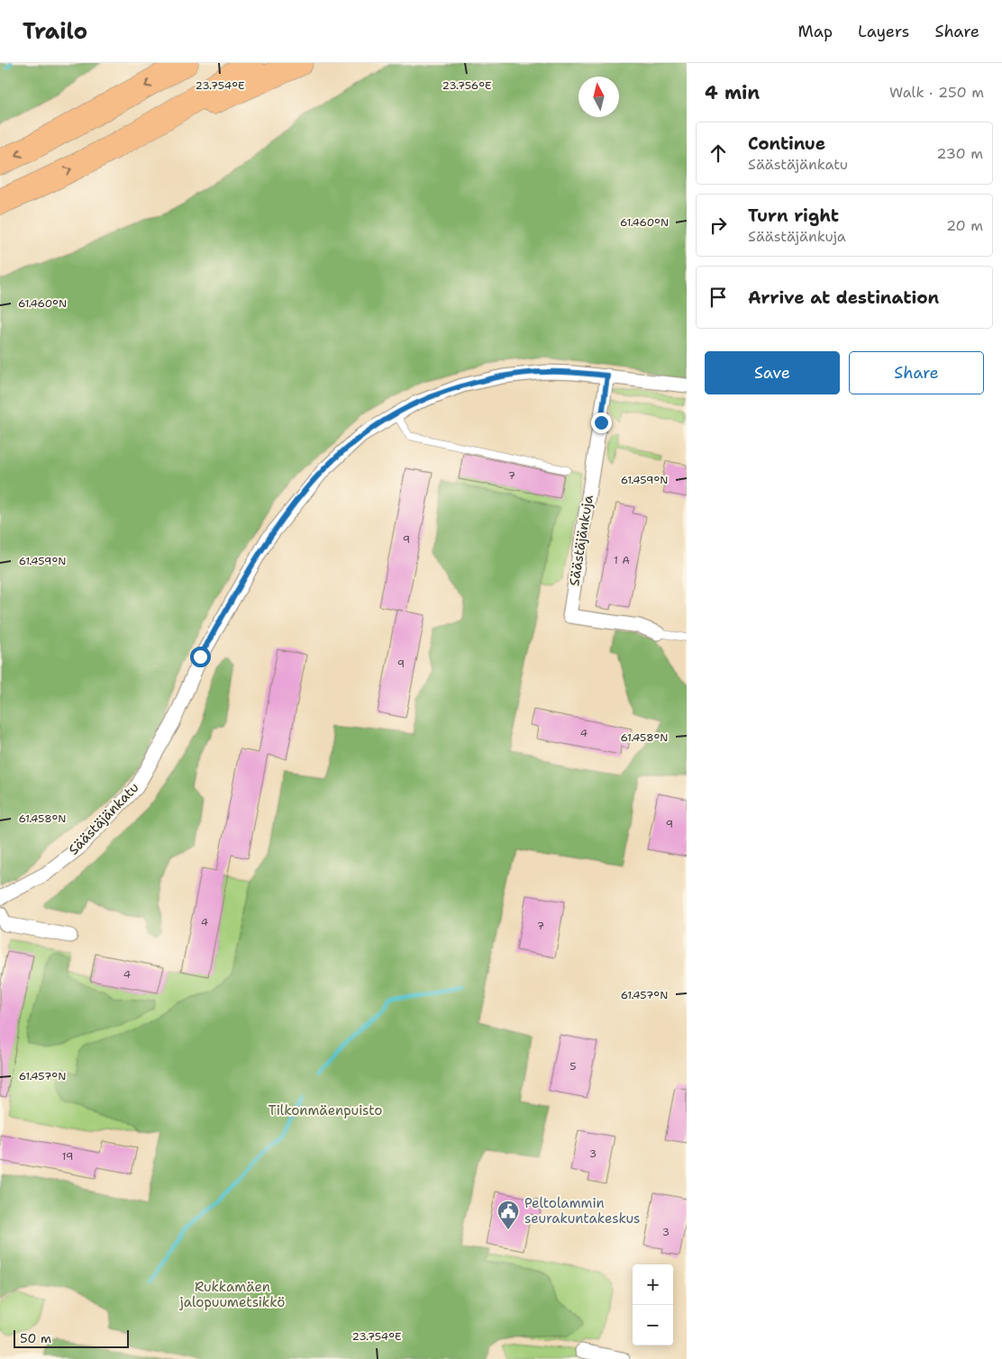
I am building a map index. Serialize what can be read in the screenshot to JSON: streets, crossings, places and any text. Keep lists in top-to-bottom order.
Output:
{
  "streets": {
    "street": ["Säästäjänkuja", "Säästäjänkatu"]
  },
  "crossings": [
    ["Säästäjänkuja", "Säästäjänkatu"]
  ],
  "parks": ["Tilkonmäenpuisto", "Rukkamäen jalopuumetsikkö"],
  "places": {
    "public building": ["Peltolammin seurakuntakeskus"]
  },
  "house_numbers": [
    "7",
    "9",
    "1 A",
    "9",
    "4",
    "9",
    "4",
    "7",
    "4",
    "5",
    "3",
    "19",
    "3"
  ],
  "scale_bar": "50 m",
  "north": "top",
  "page": {
    "header": "Trailo",
    "nav": ["Map", "Layers", "Share"],
    "heading": ["4 min", "Walk · 250 m"],
    "list": [
      ["Continue", "Säästäjänkatu", "230 m"],
      ["Turn right", "Säästäjänkuja", "20 m"],
      "Arrive at destination"
    ],
    "buttons": ["Save", "Share"],
    "map_buttons": ["+", "−"],
    "scale": "50 m"
  },
  "coordinates": [
    "23.754°E",
    "23.756°E",
    "61.460°N",
    "61.459°N",
    "61.458°N",
    "61.457°N"
  ]
}
